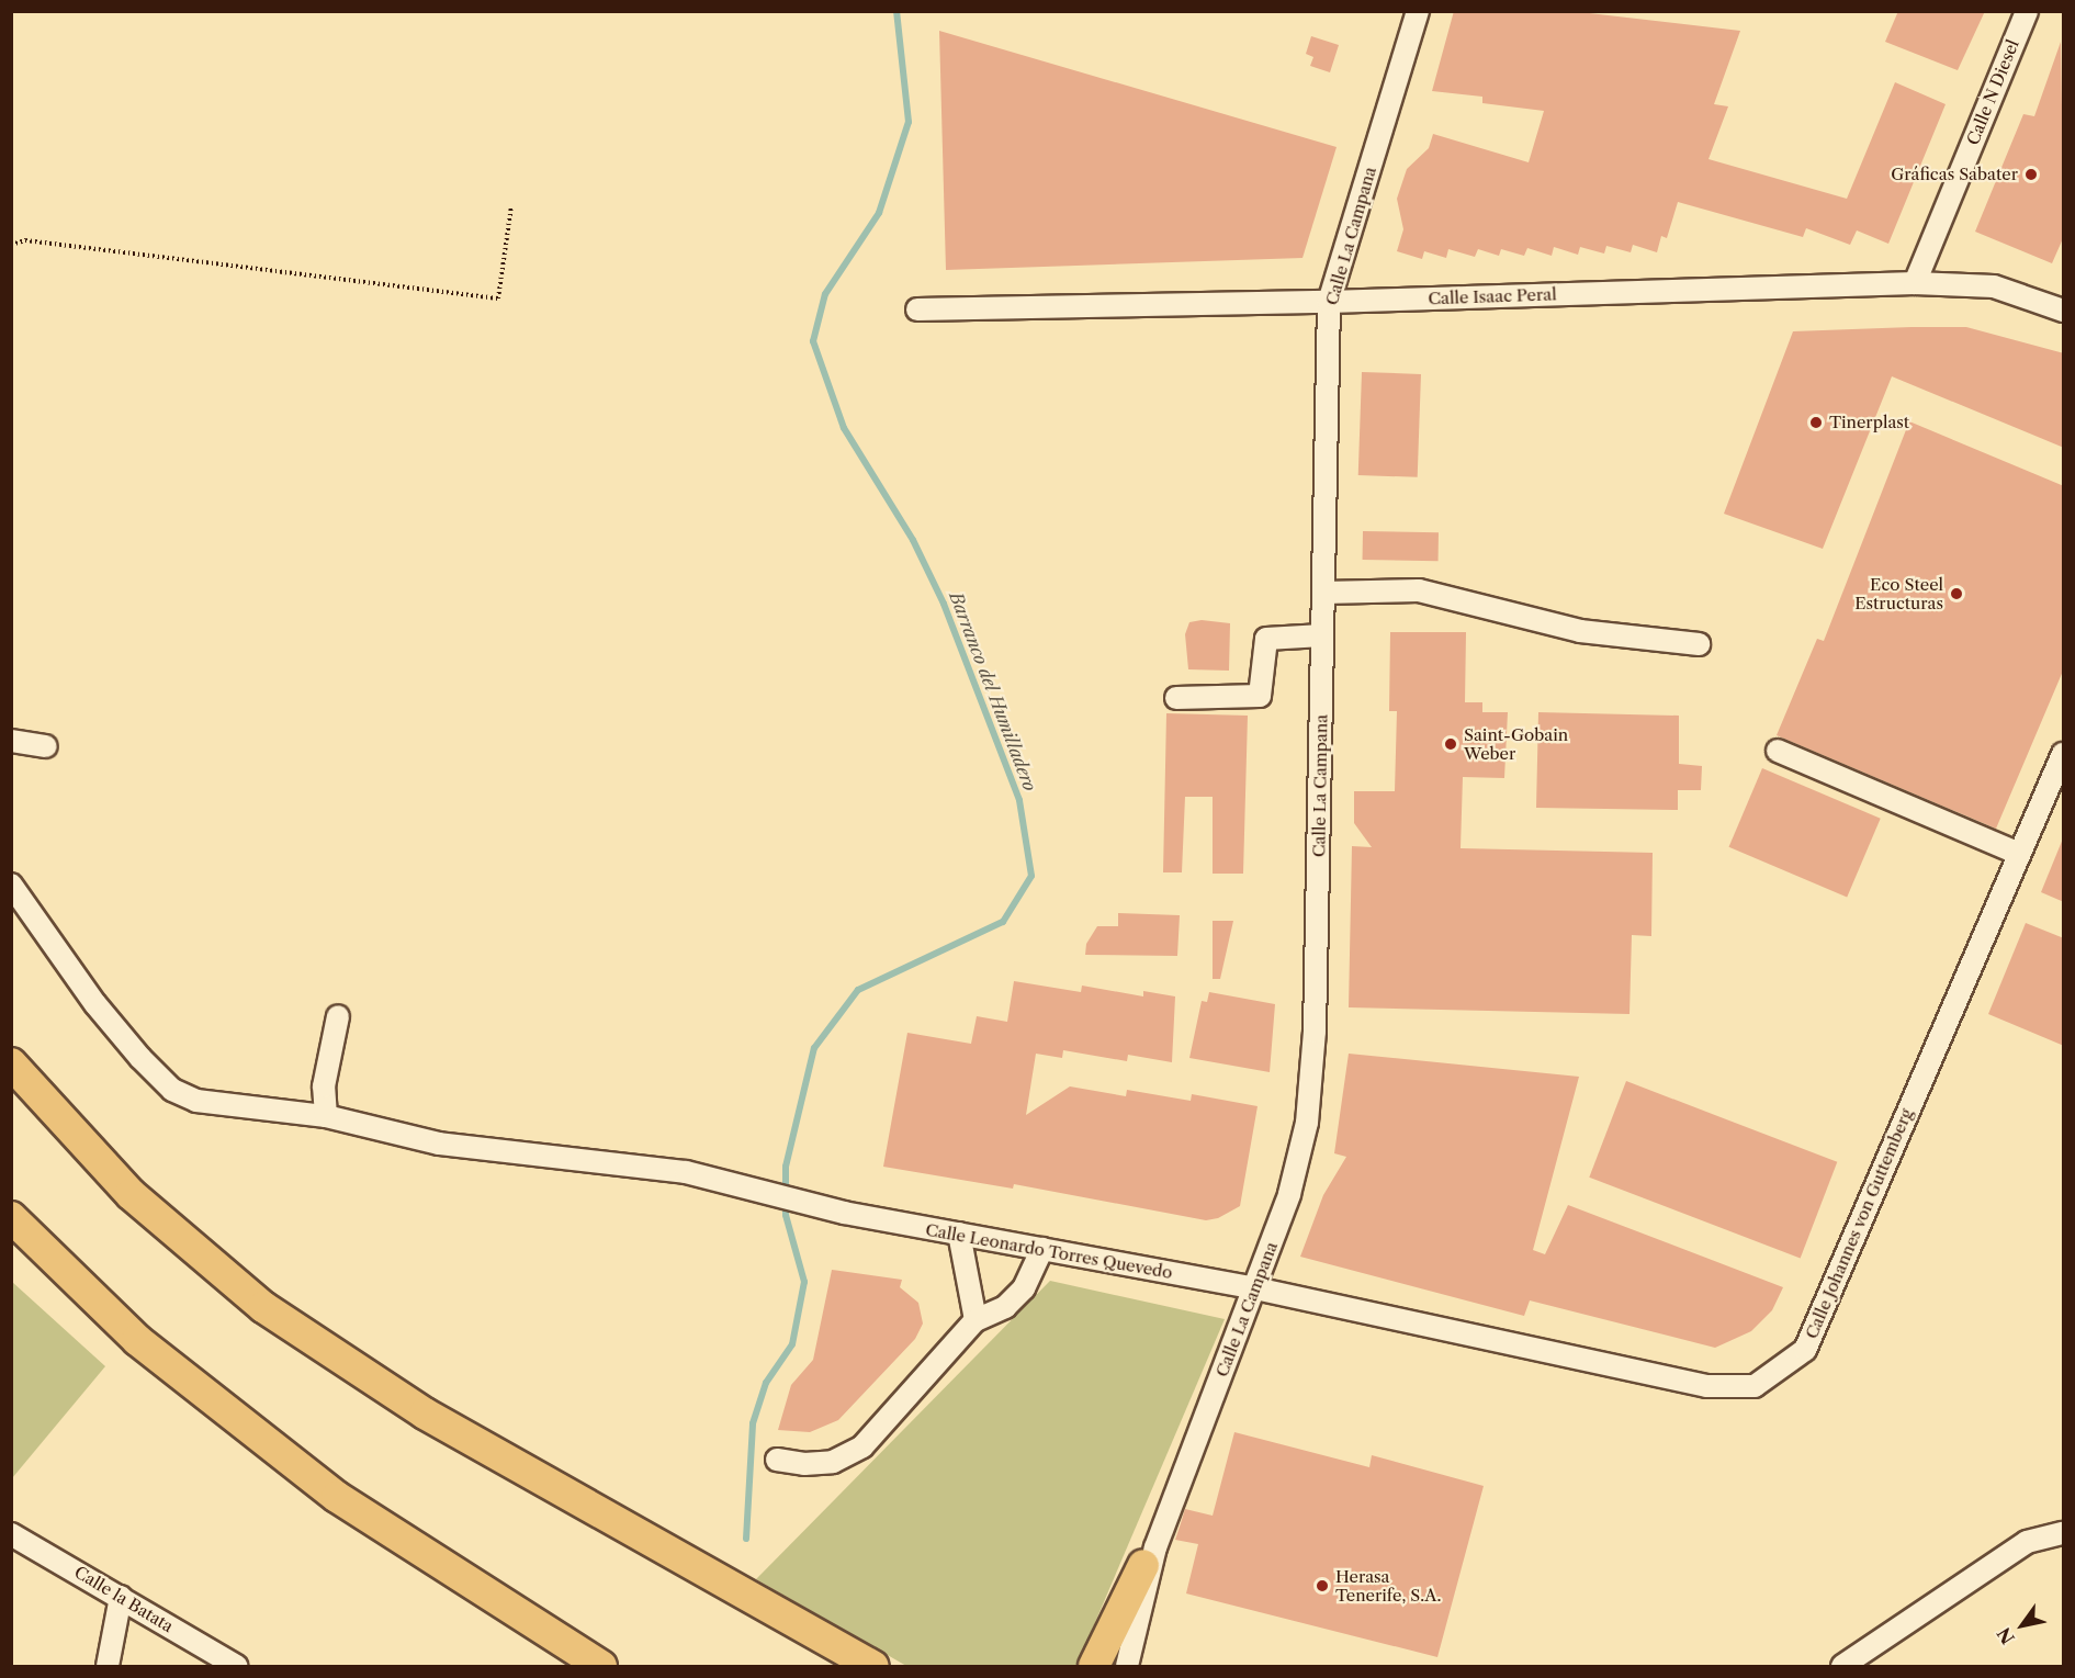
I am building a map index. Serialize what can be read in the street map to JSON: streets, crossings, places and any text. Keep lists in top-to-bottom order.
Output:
{
  "streets": {
    "street": [
      "Calle N Diesel",
      "Calle La Campana",
      "Calle Isaac Peral",
      "Calle Johannes von Guttemberg",
      "Calle Leonardo Torres Quevedo",
      "Calle la Batata"
    ]
  },
  "crossings": [
    ["Calle N Diesel", "Calle Isaac Peral"],
    ["Calle La Campana", "Calle Isaac Peral"],
    ["Calle La Campana", "Calle Johannes von Guttemberg"],
    ["Calle La Campana", "Calle Leonardo Torres Quevedo"],
    ["Calle Johannes von Guttemberg", "Calle Leonardo Torres Quevedo"]
  ],
  "water": ["Barranco del Humilladero"],
  "places": [
    "Gráficas Sabater",
    "Tinerplast",
    "Eco Steel Estructuras",
    "Saint-Gobain Weber",
    "Herasa Tenerife, S.A."
  ],
  "north": "bottom left"
}
